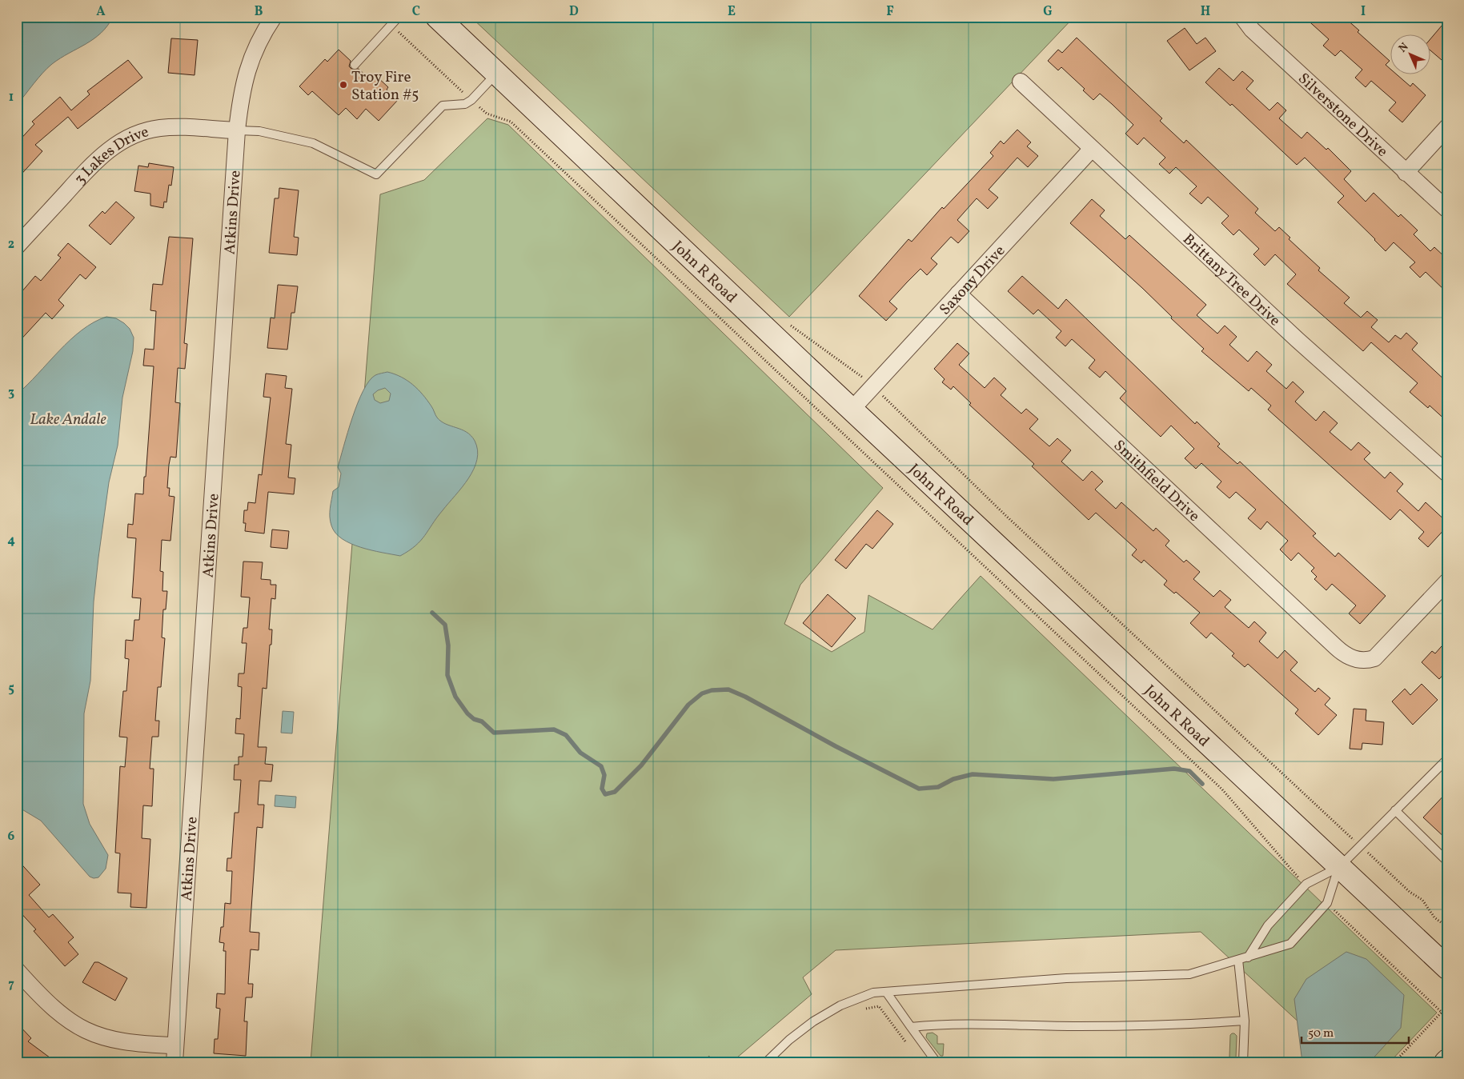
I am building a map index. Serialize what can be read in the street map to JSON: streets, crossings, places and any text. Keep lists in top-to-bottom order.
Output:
{
  "streets": {
    "main road": ["John R Road"],
    "street": [
      "Silverstone Drive",
      "3 Lakes Drive",
      "Atkins Drive",
      "Saxony Drive",
      "Brittany Tree Drive",
      "Smithfield Drive"
    ]
  },
  "crossings": [
    ["3 Lakes Drive", "Atkins Drive"],
    ["John R Road", "Saxony Drive"],
    ["Saxony Drive", "Brittany Tree Drive"],
    ["Saxony Drive", "Smithfield Drive"]
  ],
  "water": ["Lake Andale"],
  "places": ["Troy Fire Station #5"],
  "scale_bar": "50 m",
  "north": "top left",
  "grid": {
    "columns": [
      "A",
      "B",
      "C",
      "D",
      "E",
      "F",
      "G",
      "H",
      "I"
    ],
    "rows": [
      "1",
      "2",
      "3",
      "4",
      "5",
      "6",
      "7"
    ]
  }
}
